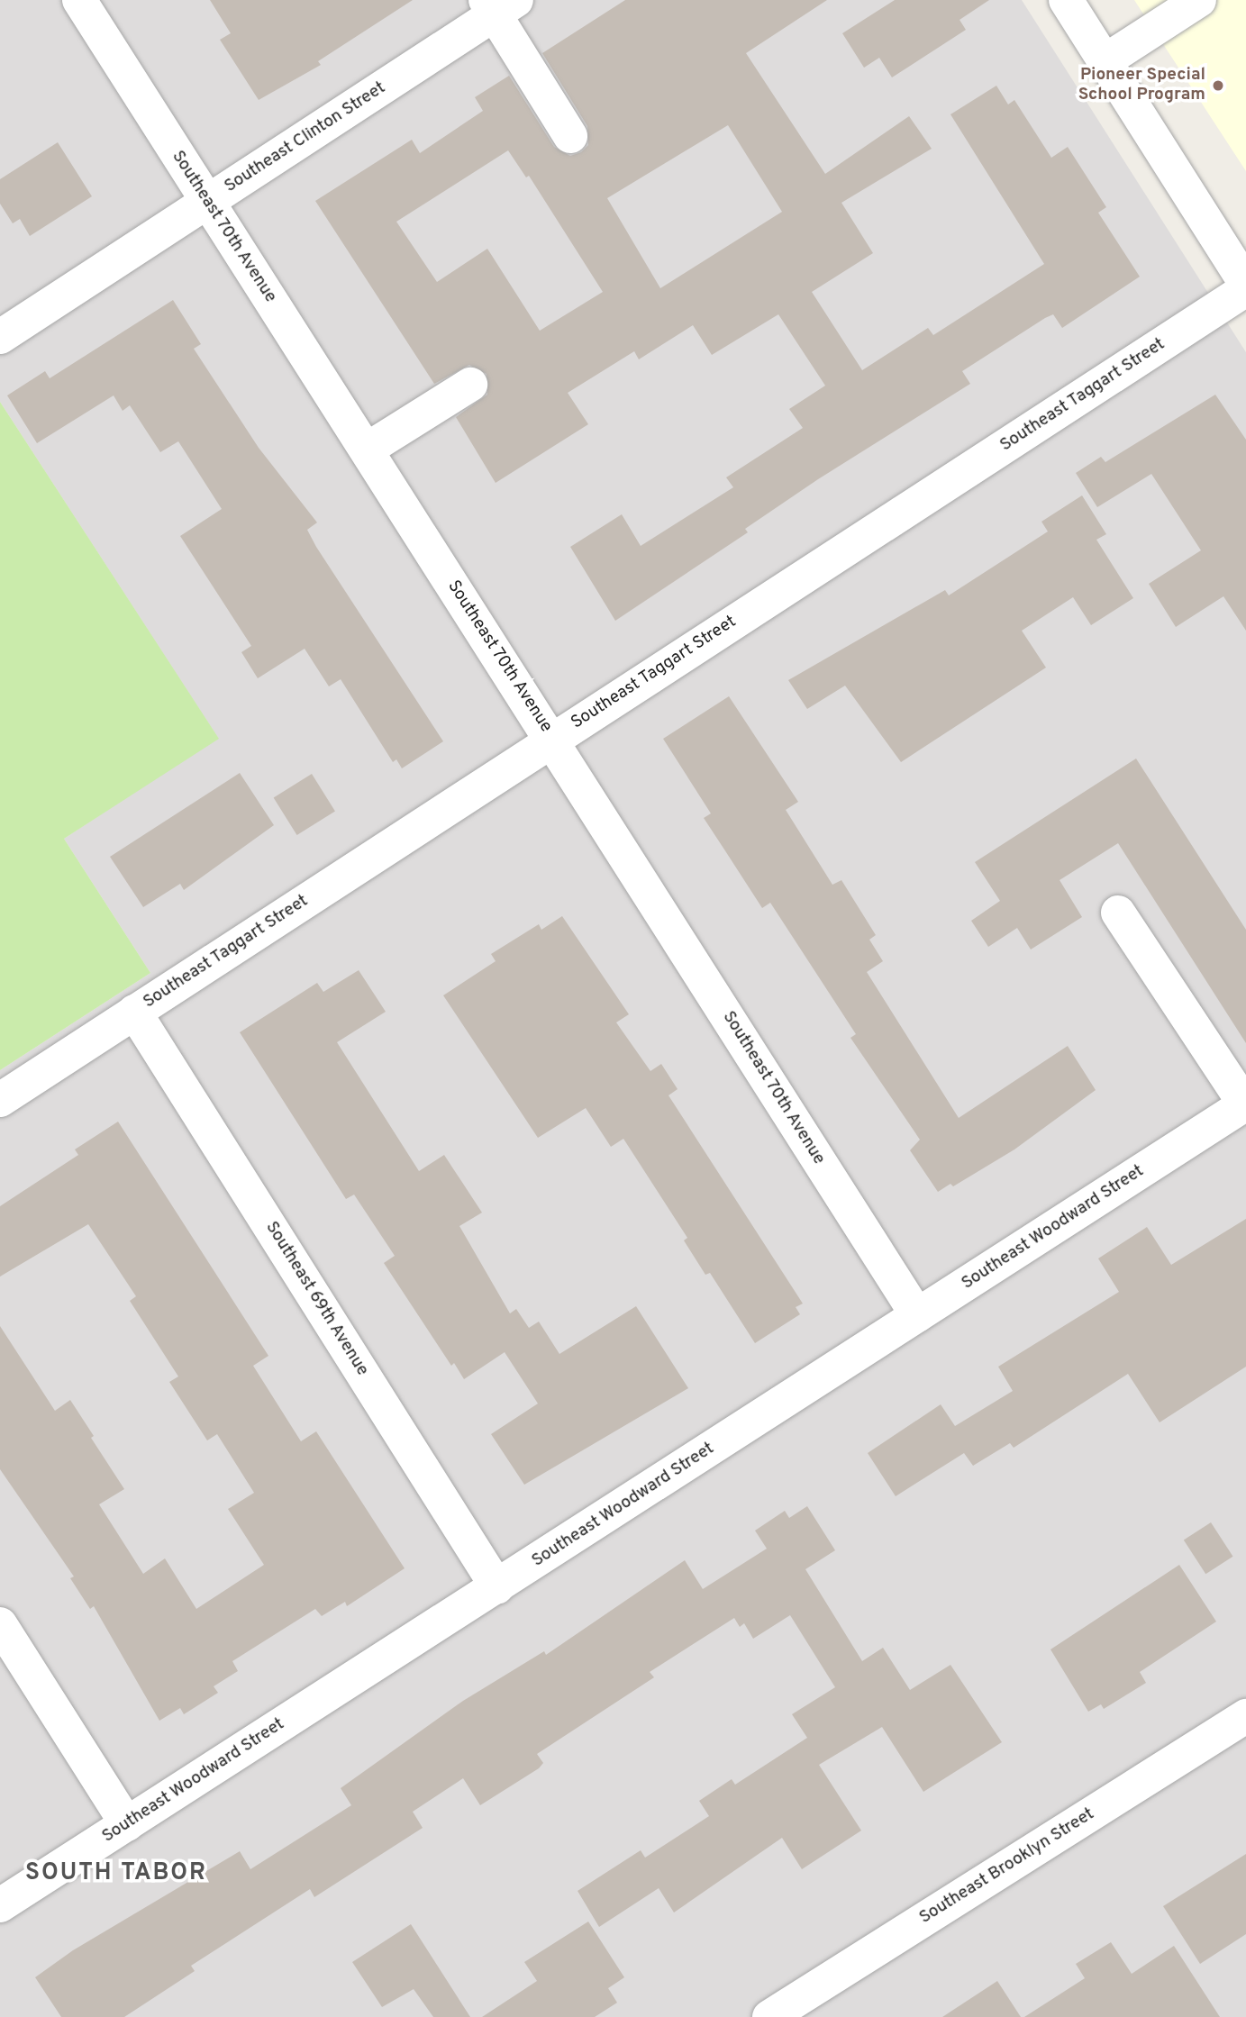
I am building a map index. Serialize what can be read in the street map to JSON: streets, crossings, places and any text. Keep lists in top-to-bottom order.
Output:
{
  "streets": {
    "street": [
      "Southeast Clinton Street",
      "Southeast 70th Avenue",
      "Southeast Taggart Street",
      "Southeast Woodward Street",
      "Southeast 69th Avenue",
      "Southeast Brooklyn Street"
    ]
  },
  "crossings": [
    ["Southeast Clinton Street", "Southeast 70th Avenue"],
    ["Southeast 70th Avenue", "Southeast Taggart Street"],
    ["Southeast 70th Avenue", "Southeast Woodward Street"],
    ["Southeast Taggart Street", "Southeast 69th Avenue"],
    ["Southeast Woodward Street", "Southeast 69th Avenue"]
  ],
  "districts": ["SOUTH TABOR"],
  "places": ["Pioneer Special School Program"]
}
